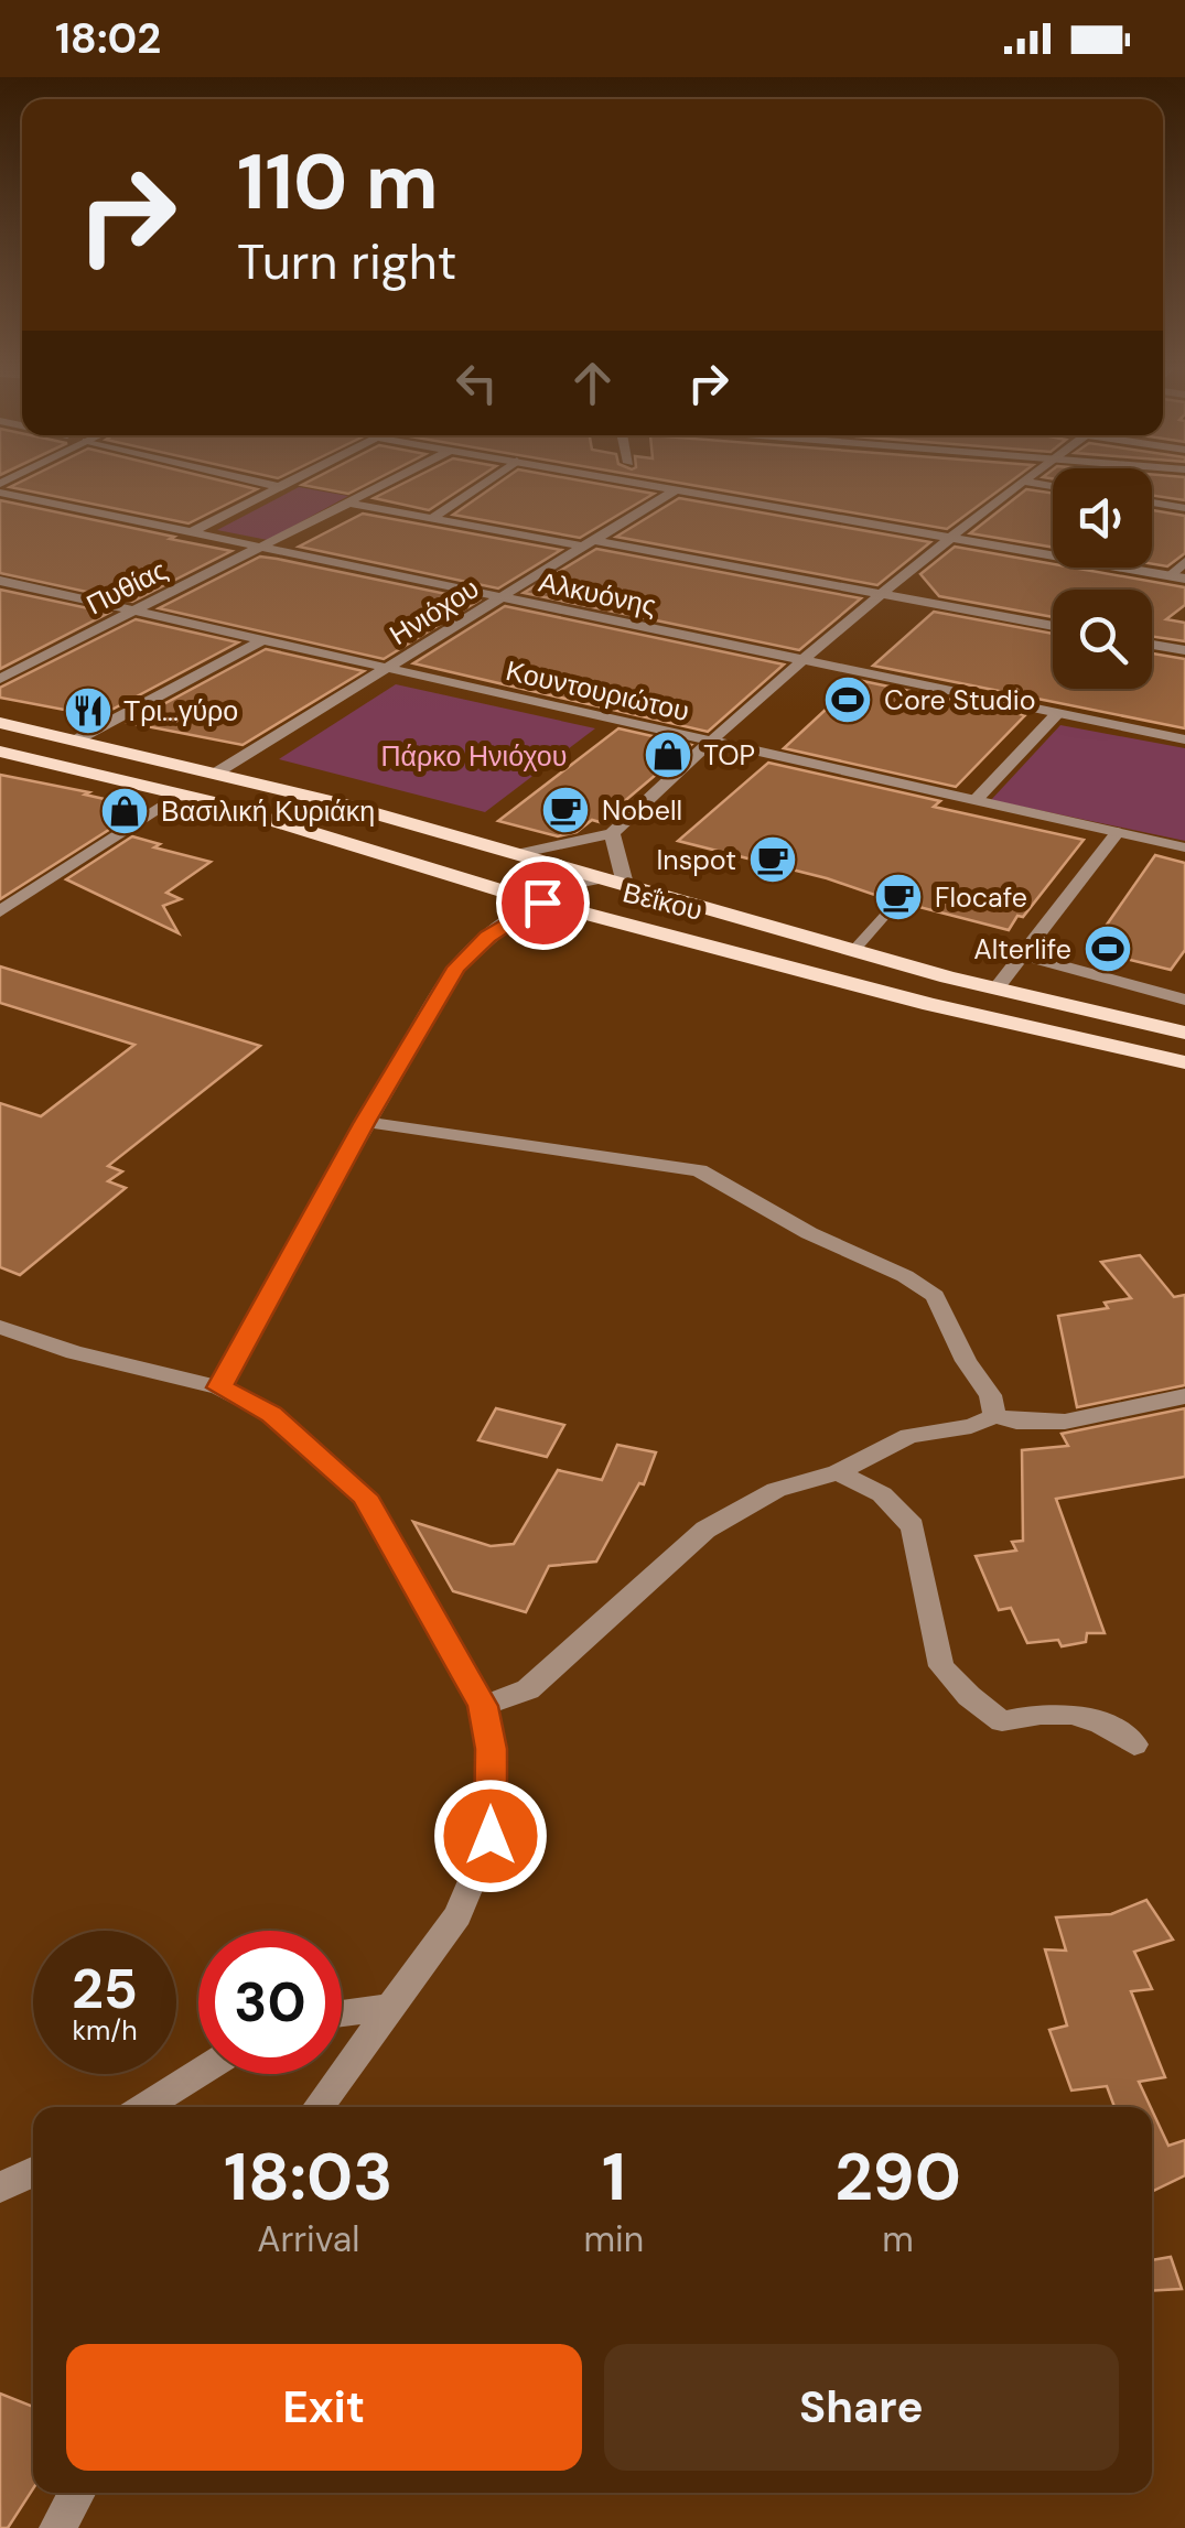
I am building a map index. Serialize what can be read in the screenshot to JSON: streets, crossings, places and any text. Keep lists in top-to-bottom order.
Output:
{
  "streets": {
    "main road": ["Βεΐκου"],
    "street": [
      "Πυθίας",
      "Αλκυόνης",
      "Ηνιόχου",
      "Κουντουριώτου"
    ]
  },
  "crossings": [
    ["Πυθίας", "Αλκυόνης"],
    ["Πυθίας", "Κουντουριώτου"],
    ["Αλκυόνης", "Ηνιόχου"],
    ["Ηνιόχου", "Κουντουριώτου"],
    ["Ηνιόχου", "Βεΐκου"]
  ],
  "parks": ["Πάρκο Ηνιόχου"],
  "places": {
    "sports": ["Core Studio", "Alterlife"],
    "restaurant": ["Τρι...γύρο"],
    "shop": ["TOP", "Βασιλική Κυριάκη"],
    "cafe": ["Nobell", "Inspot", "Flocafe"]
  },
  "page": {
    "status": "18:02",
    "turn": ["110 m", "Turn right"],
    "speed": "25 km/h",
    "limit": "30",
    "eta": [
      "18:03",
      "Arrival",
      "1",
      "min",
      "290",
      "m"
    ],
    "buttons": ["Exit", "Share"]
  }
}
